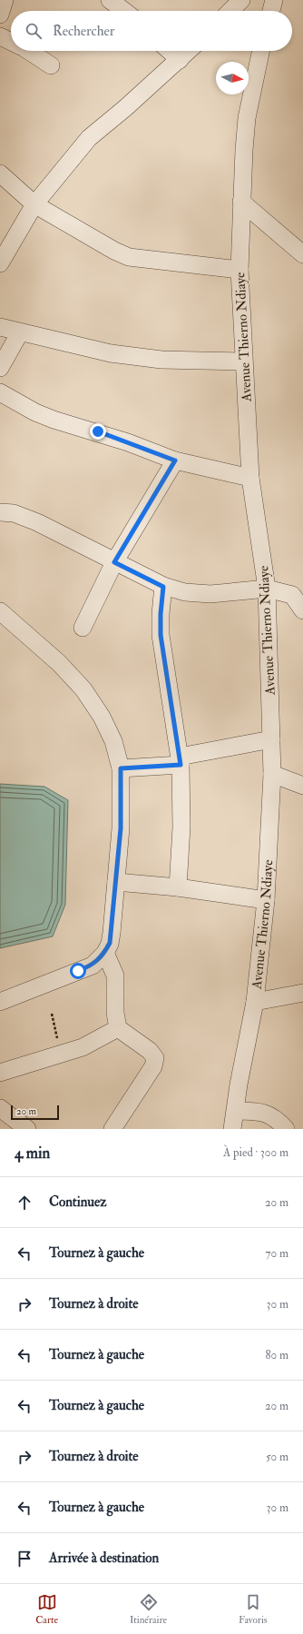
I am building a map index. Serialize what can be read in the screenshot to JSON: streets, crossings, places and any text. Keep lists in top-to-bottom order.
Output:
{
  "streets": {
    "street": ["Avenue Thierno Ndiaye"]
  },
  "scale_bar": "20 m",
  "north": "right",
  "page": {
    "search": "Rechercher",
    "scale": "20 m",
    "heading": ["4 min", "À pied · 300 m"],
    "list": [
      ["Continuez", "20 m"],
      ["Tournez à gauche", "70 m"],
      ["Tournez à droite", "30 m"],
      ["Tournez à gauche", "80 m"],
      ["Tournez à gauche", "20 m"],
      ["Tournez à droite", "50 m"],
      ["Tournez à gauche", "30 m"],
      "Arrivée à destination"
    ],
    "nav": ["Carte", "Itinéraire", "Favoris"]
  }
}
